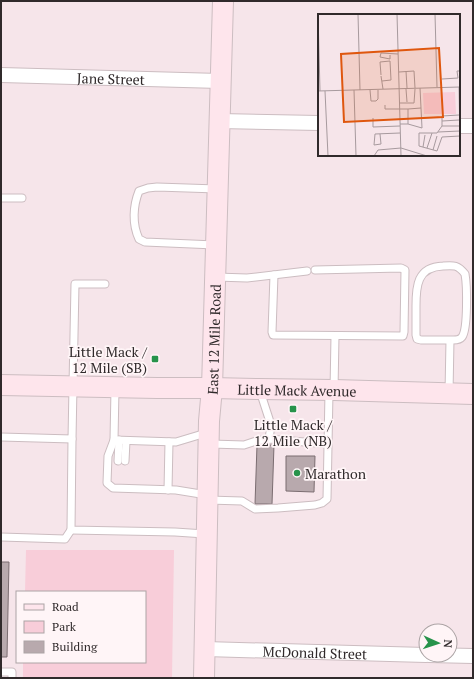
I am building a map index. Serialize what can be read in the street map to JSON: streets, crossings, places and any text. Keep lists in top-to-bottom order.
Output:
{
  "streets": {
    "main road": ["East 12 Mile Road", "Little Mack Avenue"],
    "street": ["Jane Street", "McDonald Street"]
  },
  "crossings": [
    ["Jane Street", "East 12 Mile Road"],
    ["East 12 Mile Road", "Little Mack Avenue"],
    ["East 12 Mile Road", "McDonald Street"]
  ],
  "places": {
    "transit": ["Little Mack / 12 Mile (SB)", "Little Mack / 12 Mile (NB)"],
    "other": ["Marathon"]
  },
  "legend": ["Road", "Park", "Building"],
  "north": "right"
}
